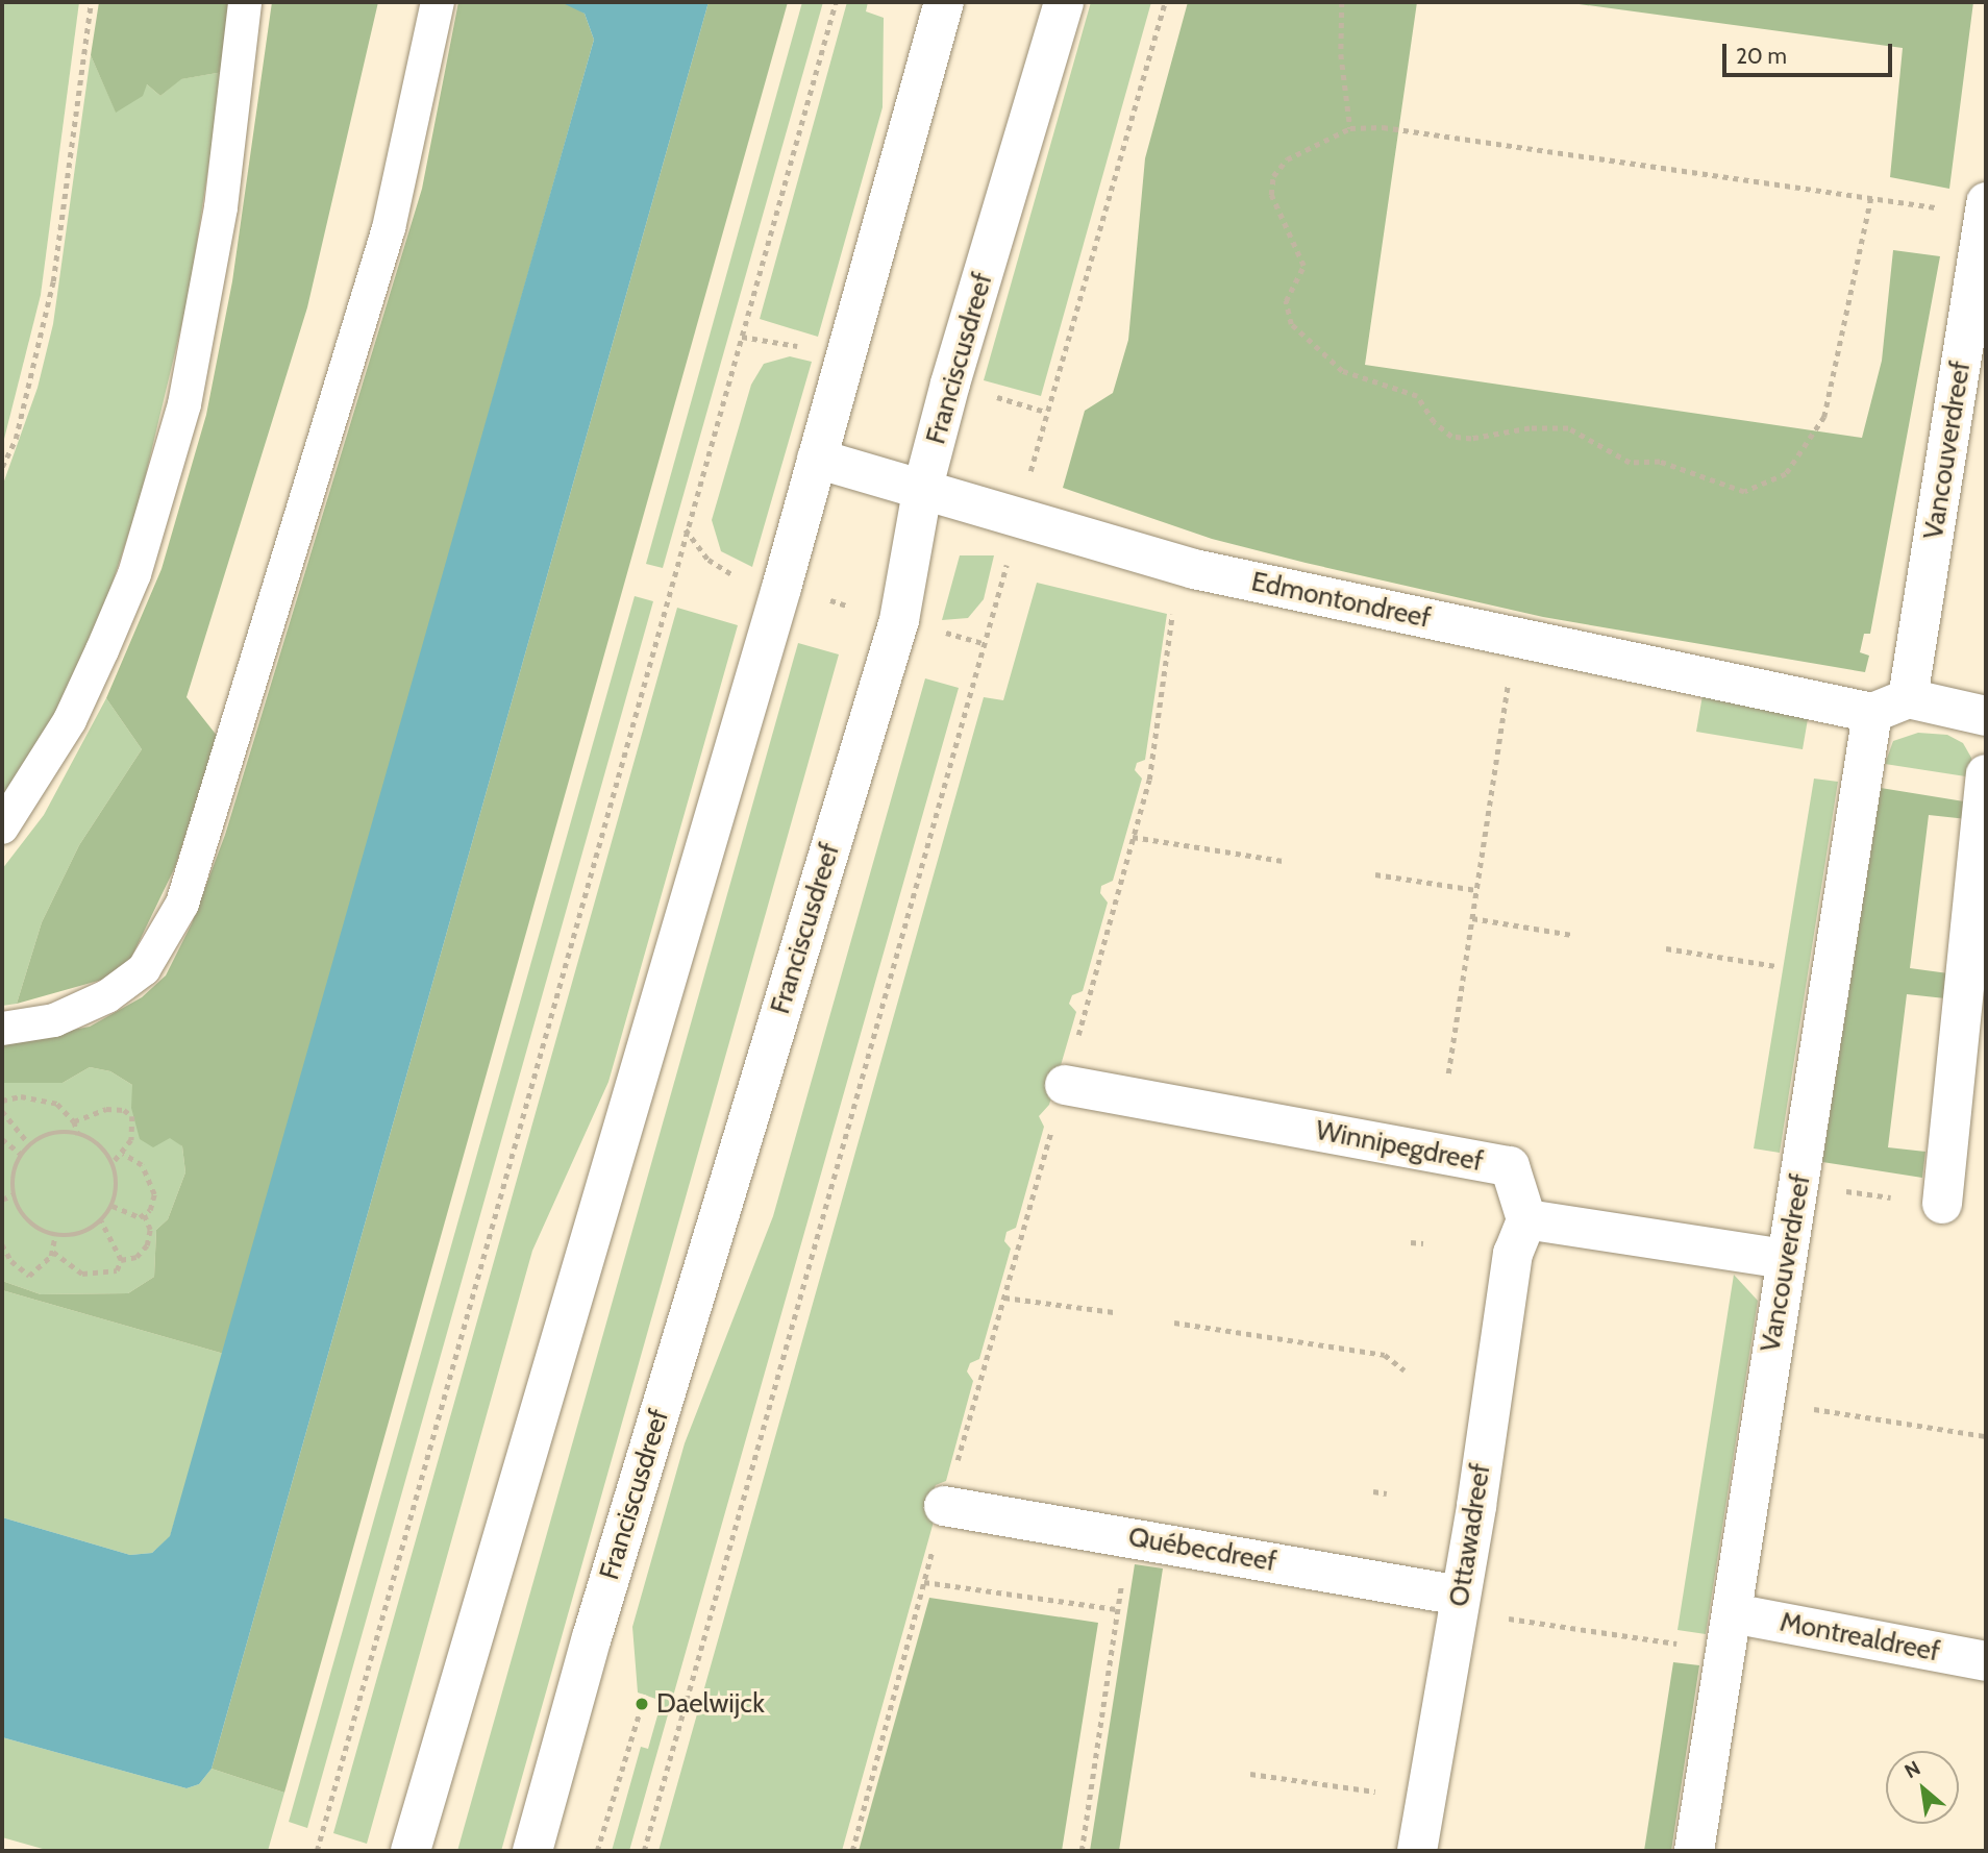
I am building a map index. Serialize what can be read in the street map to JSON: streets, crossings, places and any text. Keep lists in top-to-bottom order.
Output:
{
  "streets": {
    "street": [
      "Franciscusdreef",
      "Vancouverdreef",
      "Edmontondreef",
      "Winnipegdreef",
      "Ottawadreef",
      "Québecdreef",
      "Montrealdreef"
    ]
  },
  "crossings": [
    ["Franciscusdreef", "Edmontondreef"],
    ["Vancouverdreef", "Edmontondreef"],
    ["Vancouverdreef", "Montrealdreef"],
    ["Winnipegdreef", "Ottawadreef"],
    ["Ottawadreef", "Québecdreef"]
  ],
  "places": ["Daelwijck"],
  "scale_bar": "20 m",
  "north": "top left"
}
